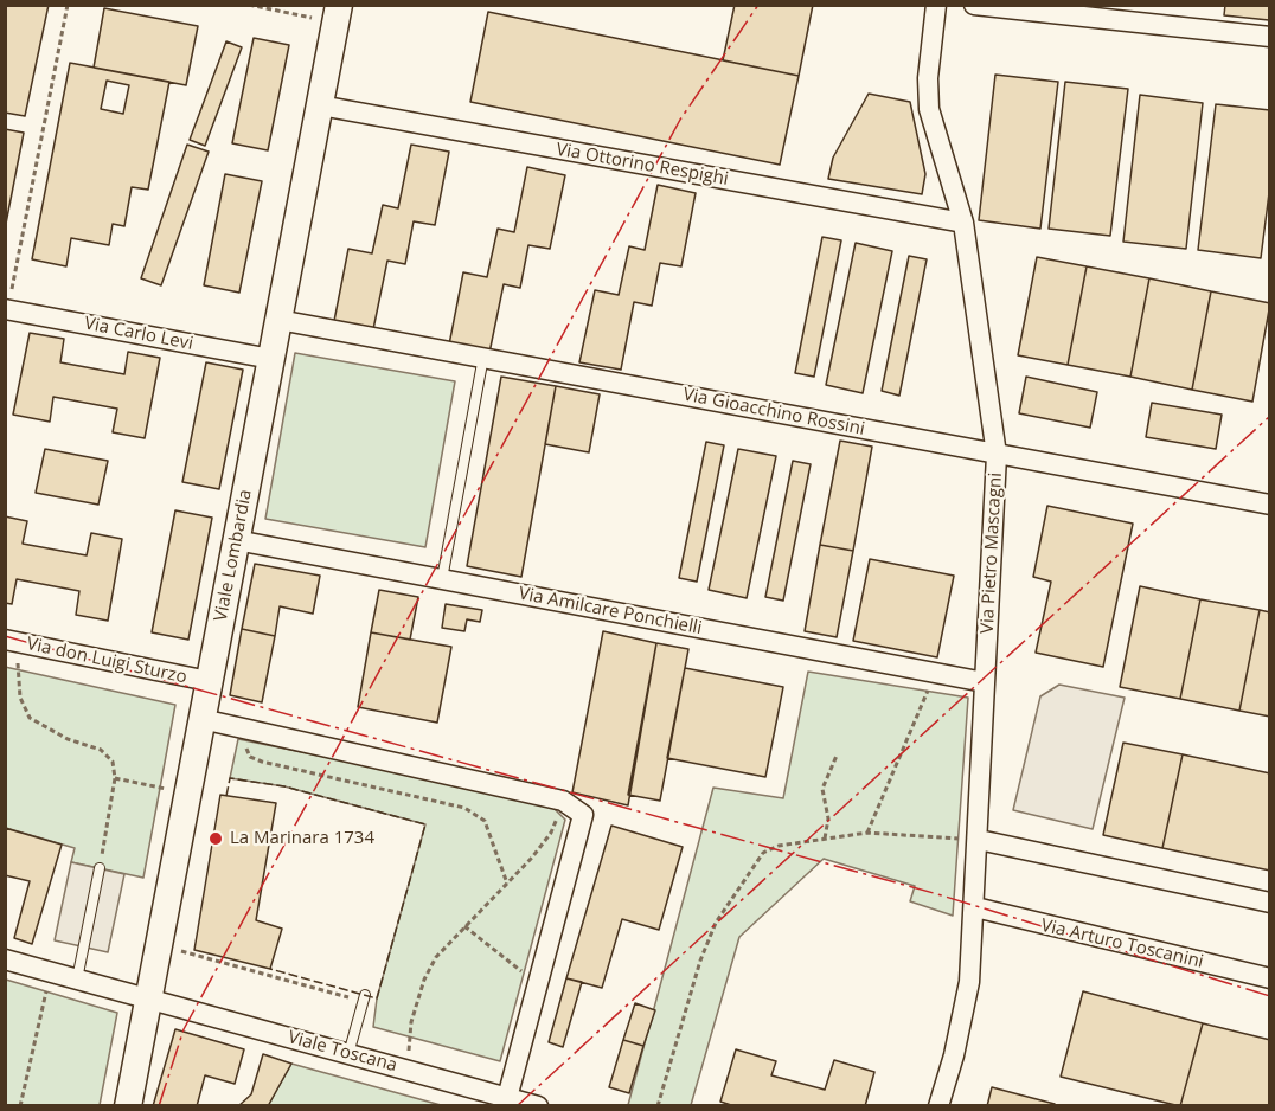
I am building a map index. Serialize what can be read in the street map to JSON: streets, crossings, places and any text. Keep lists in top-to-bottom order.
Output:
{
  "streets": {
    "street": [
      "Via Ottorino Respighi",
      "Via Carlo Levi",
      "Via Gioacchino Rossini",
      "Via Pietro Mascagni",
      "Viale Lombardia",
      "Via Amilcare Ponchielli",
      "Via don Luigi Sturzo",
      "Via Arturo Toscanini",
      "Viale Toscana"
    ]
  },
  "crossings": [
    ["Via Ottorino Respighi", "Via Pietro Mascagni"],
    ["Via Ottorino Respighi", "Viale Lombardia"],
    ["Via Carlo Levi", "Viale Lombardia"],
    ["Via Gioacchino Rossini", "Via Pietro Mascagni"],
    ["Via Gioacchino Rossini", "Viale Lombardia"],
    ["Via Pietro Mascagni", "Via Amilcare Ponchielli"],
    ["Via Pietro Mascagni", "Via Arturo Toscanini"],
    ["Viale Lombardia", "Via Amilcare Ponchielli"],
    ["Viale Lombardia", "Via don Luigi Sturzo"],
    ["Viale Lombardia", "Viale Toscana"]
  ],
  "places": ["La Marinara 1734"]
}
